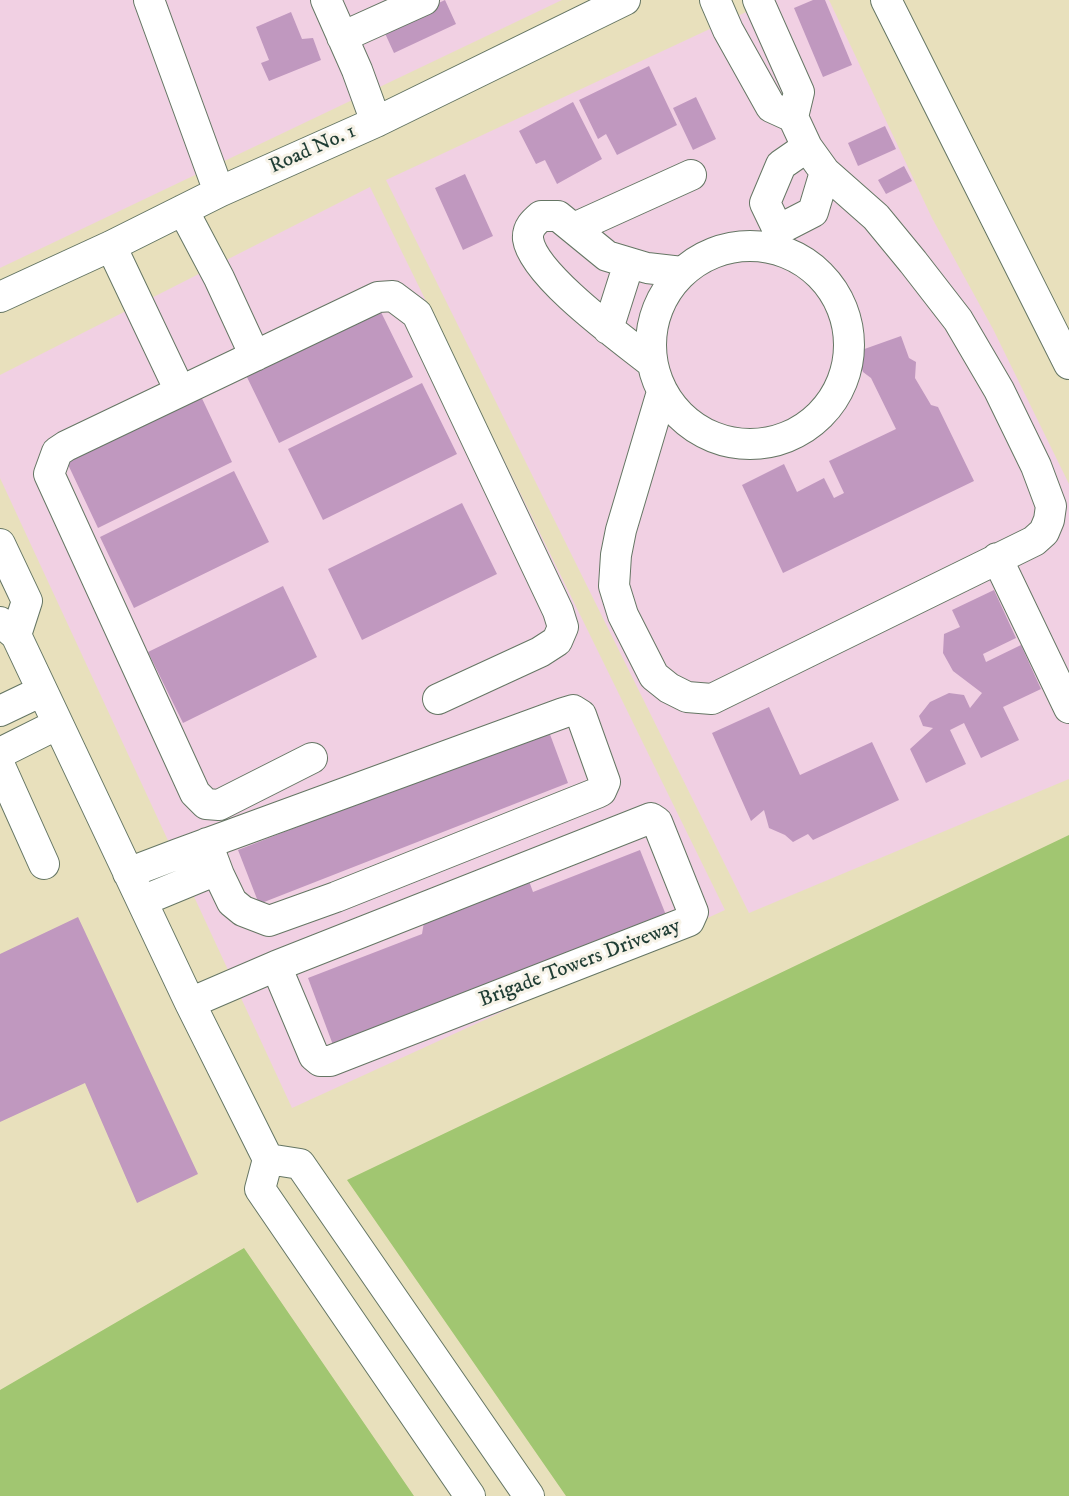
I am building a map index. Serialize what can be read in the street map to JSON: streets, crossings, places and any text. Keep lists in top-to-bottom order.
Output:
{
  "streets": {
    "street": ["Road No. 1", "Brigade Towers Driveway"]
  }
}
